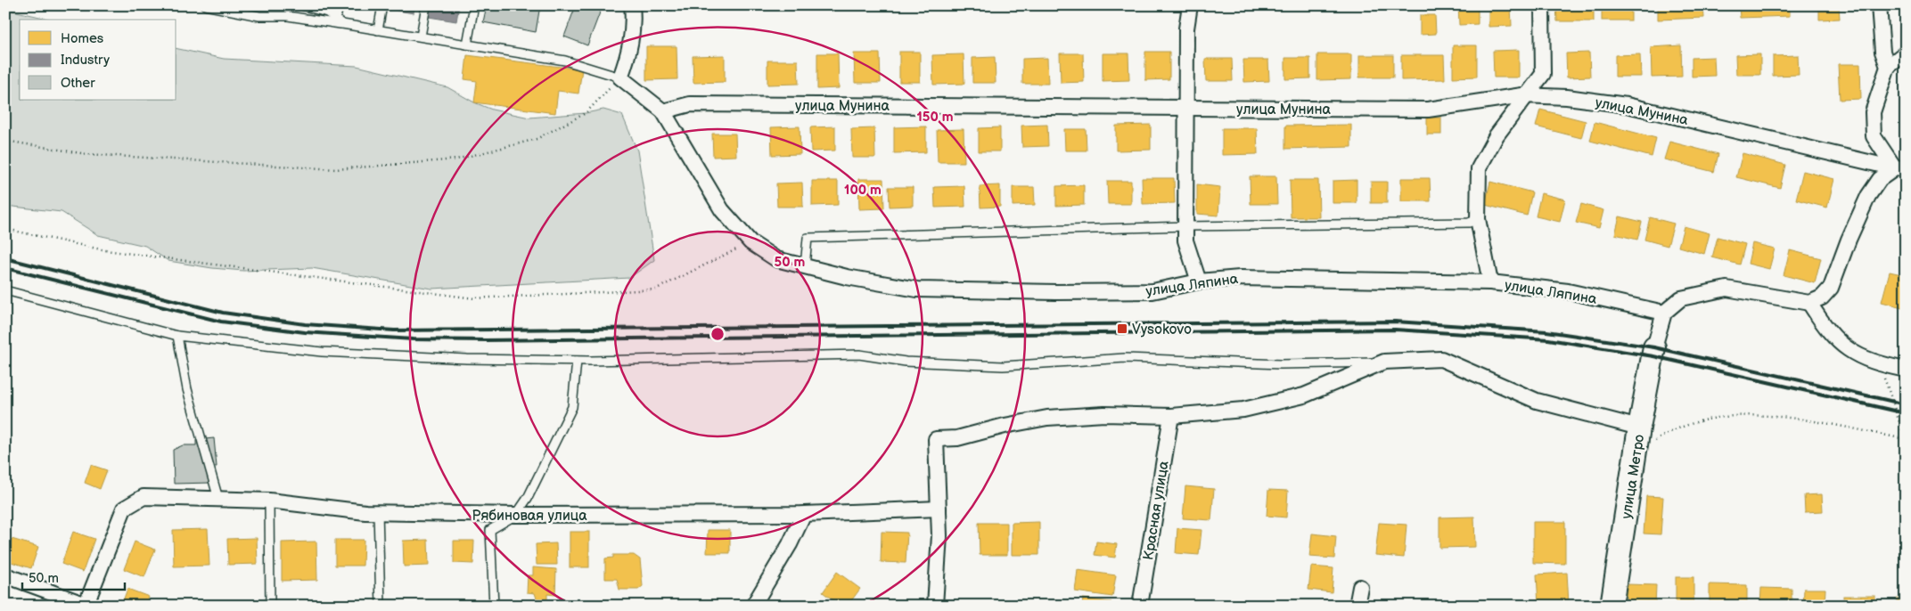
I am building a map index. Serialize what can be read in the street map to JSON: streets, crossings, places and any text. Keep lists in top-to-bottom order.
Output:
{
  "streets": {
    "street": [
      "улица Мунина",
      "улица Ляпина",
      "улица Метро",
      "Красная улица",
      "Рябиновая улица"
    ]
  },
  "crossings": [
    ["улица Мунина", "улица Ляпина"]
  ],
  "places": {
    "transit": ["Vysokovo"]
  },
  "legend": ["Homes", "Industry", "Other"],
  "scale_bar": "50 m",
  "rings": ["150 m", "100 m", "50 m"]
}
